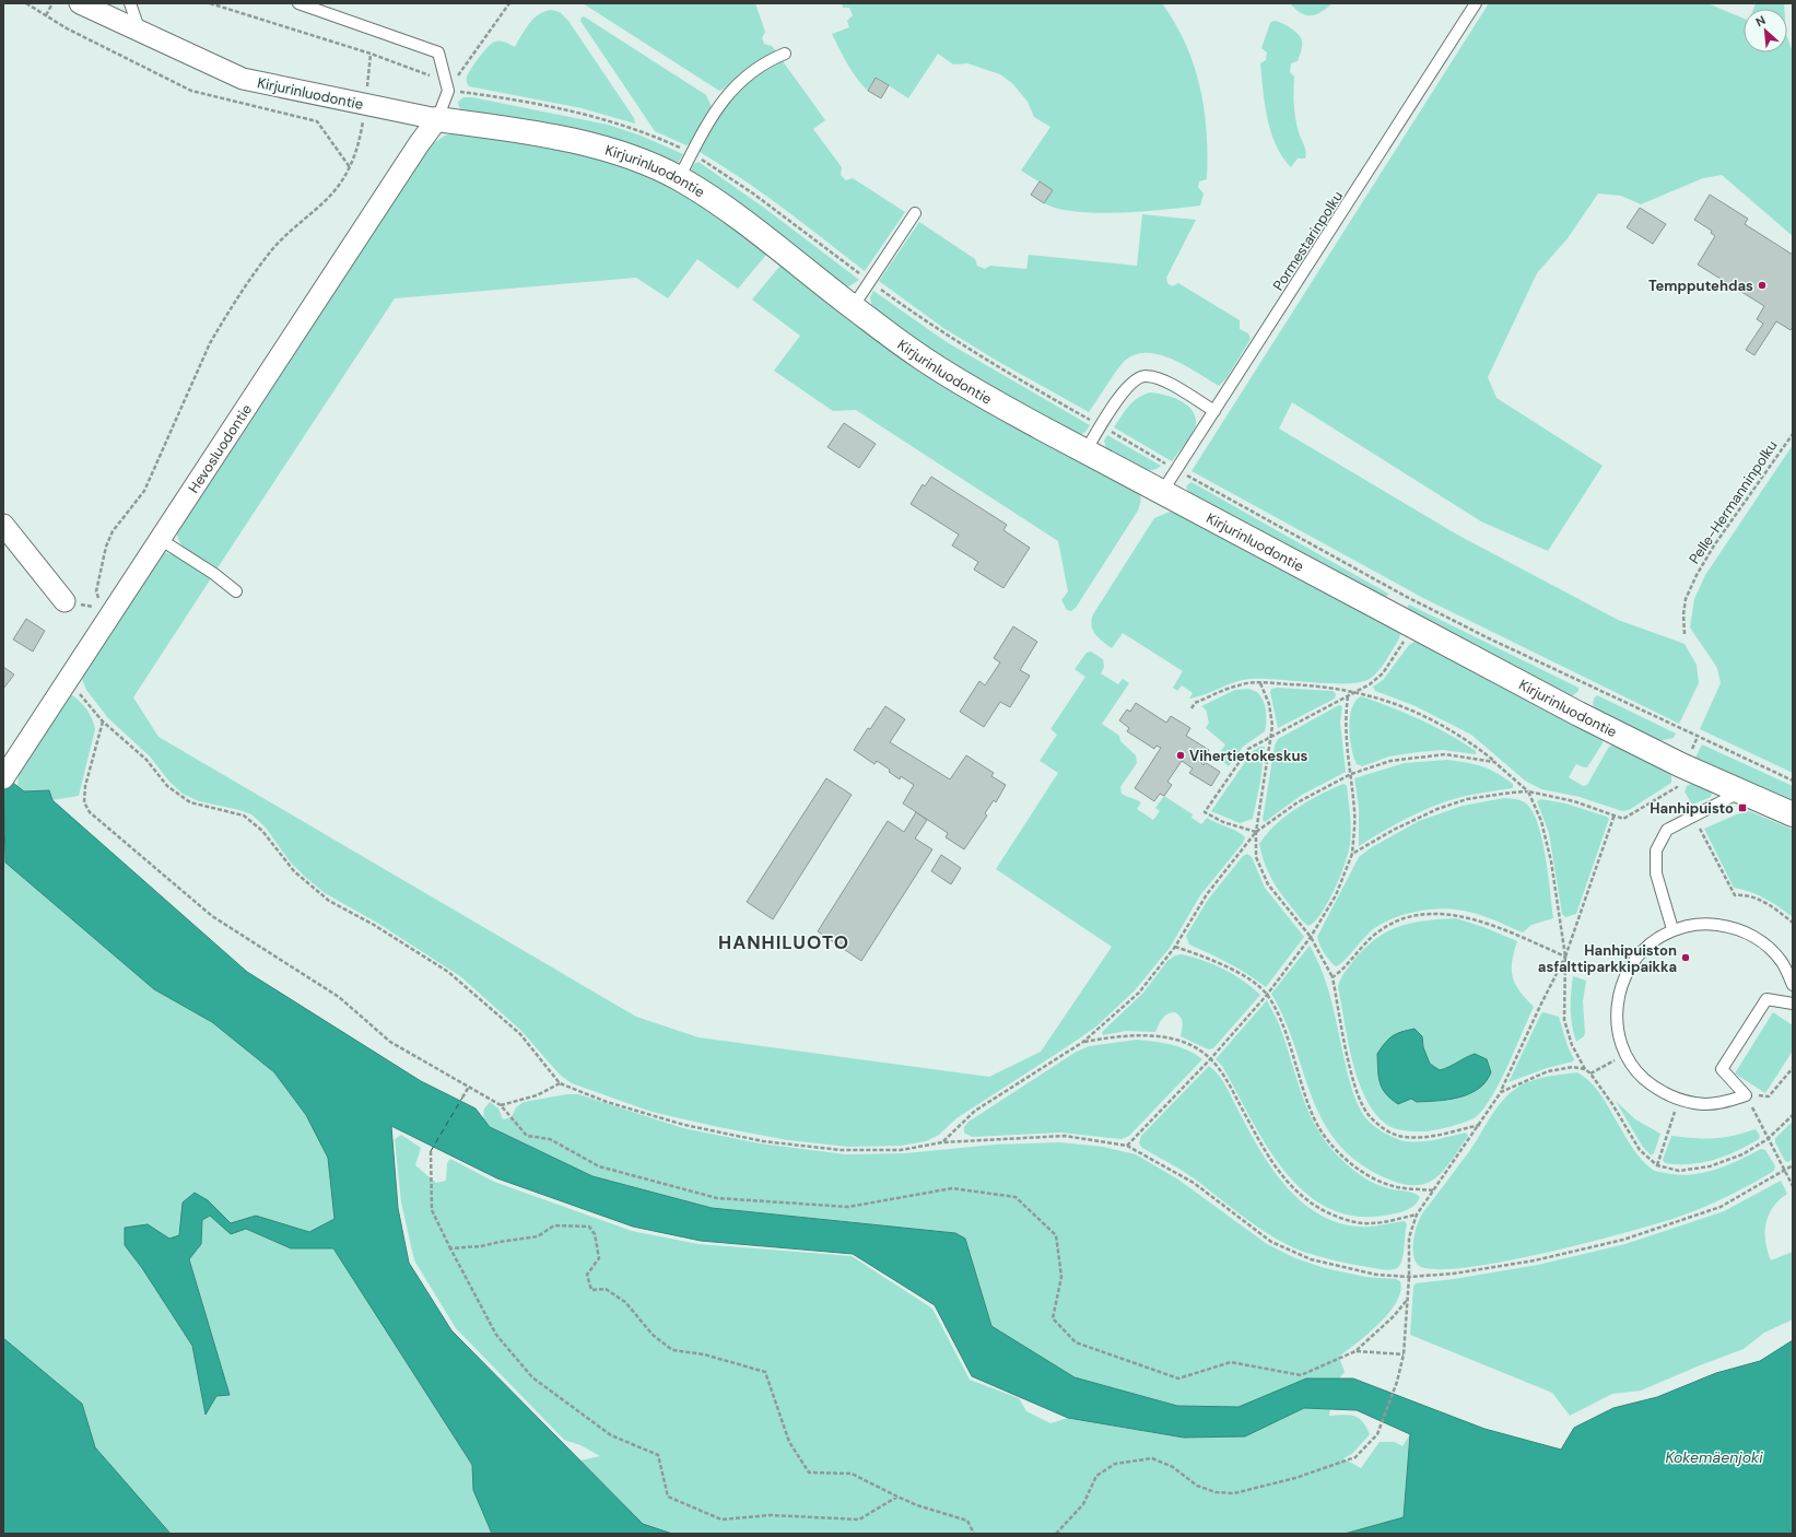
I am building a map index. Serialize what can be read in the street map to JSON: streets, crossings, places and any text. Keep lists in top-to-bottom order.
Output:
{
  "streets": {
    "street": ["Kirjurinluodontie", "Hevosluodontie"],
    "lane": ["Pormestarinpolku"],
    "path": ["Pelle-Hermanninpolku"]
  },
  "crossings": [
    ["Kirjurinluodontie", "Pormestarinpolku"],
    ["Kirjurinluodontie", "Hevosluodontie"]
  ],
  "districts": ["HANHILUOTO"],
  "water": ["Kokemäenjoki"],
  "places": {
    "other": ["Tempputehdas", "Vihertietokeskus", "Hanhipuiston asfalttiparkkipaikka"],
    "transit": ["Hanhipuisto"]
  },
  "north": "top left"
}
